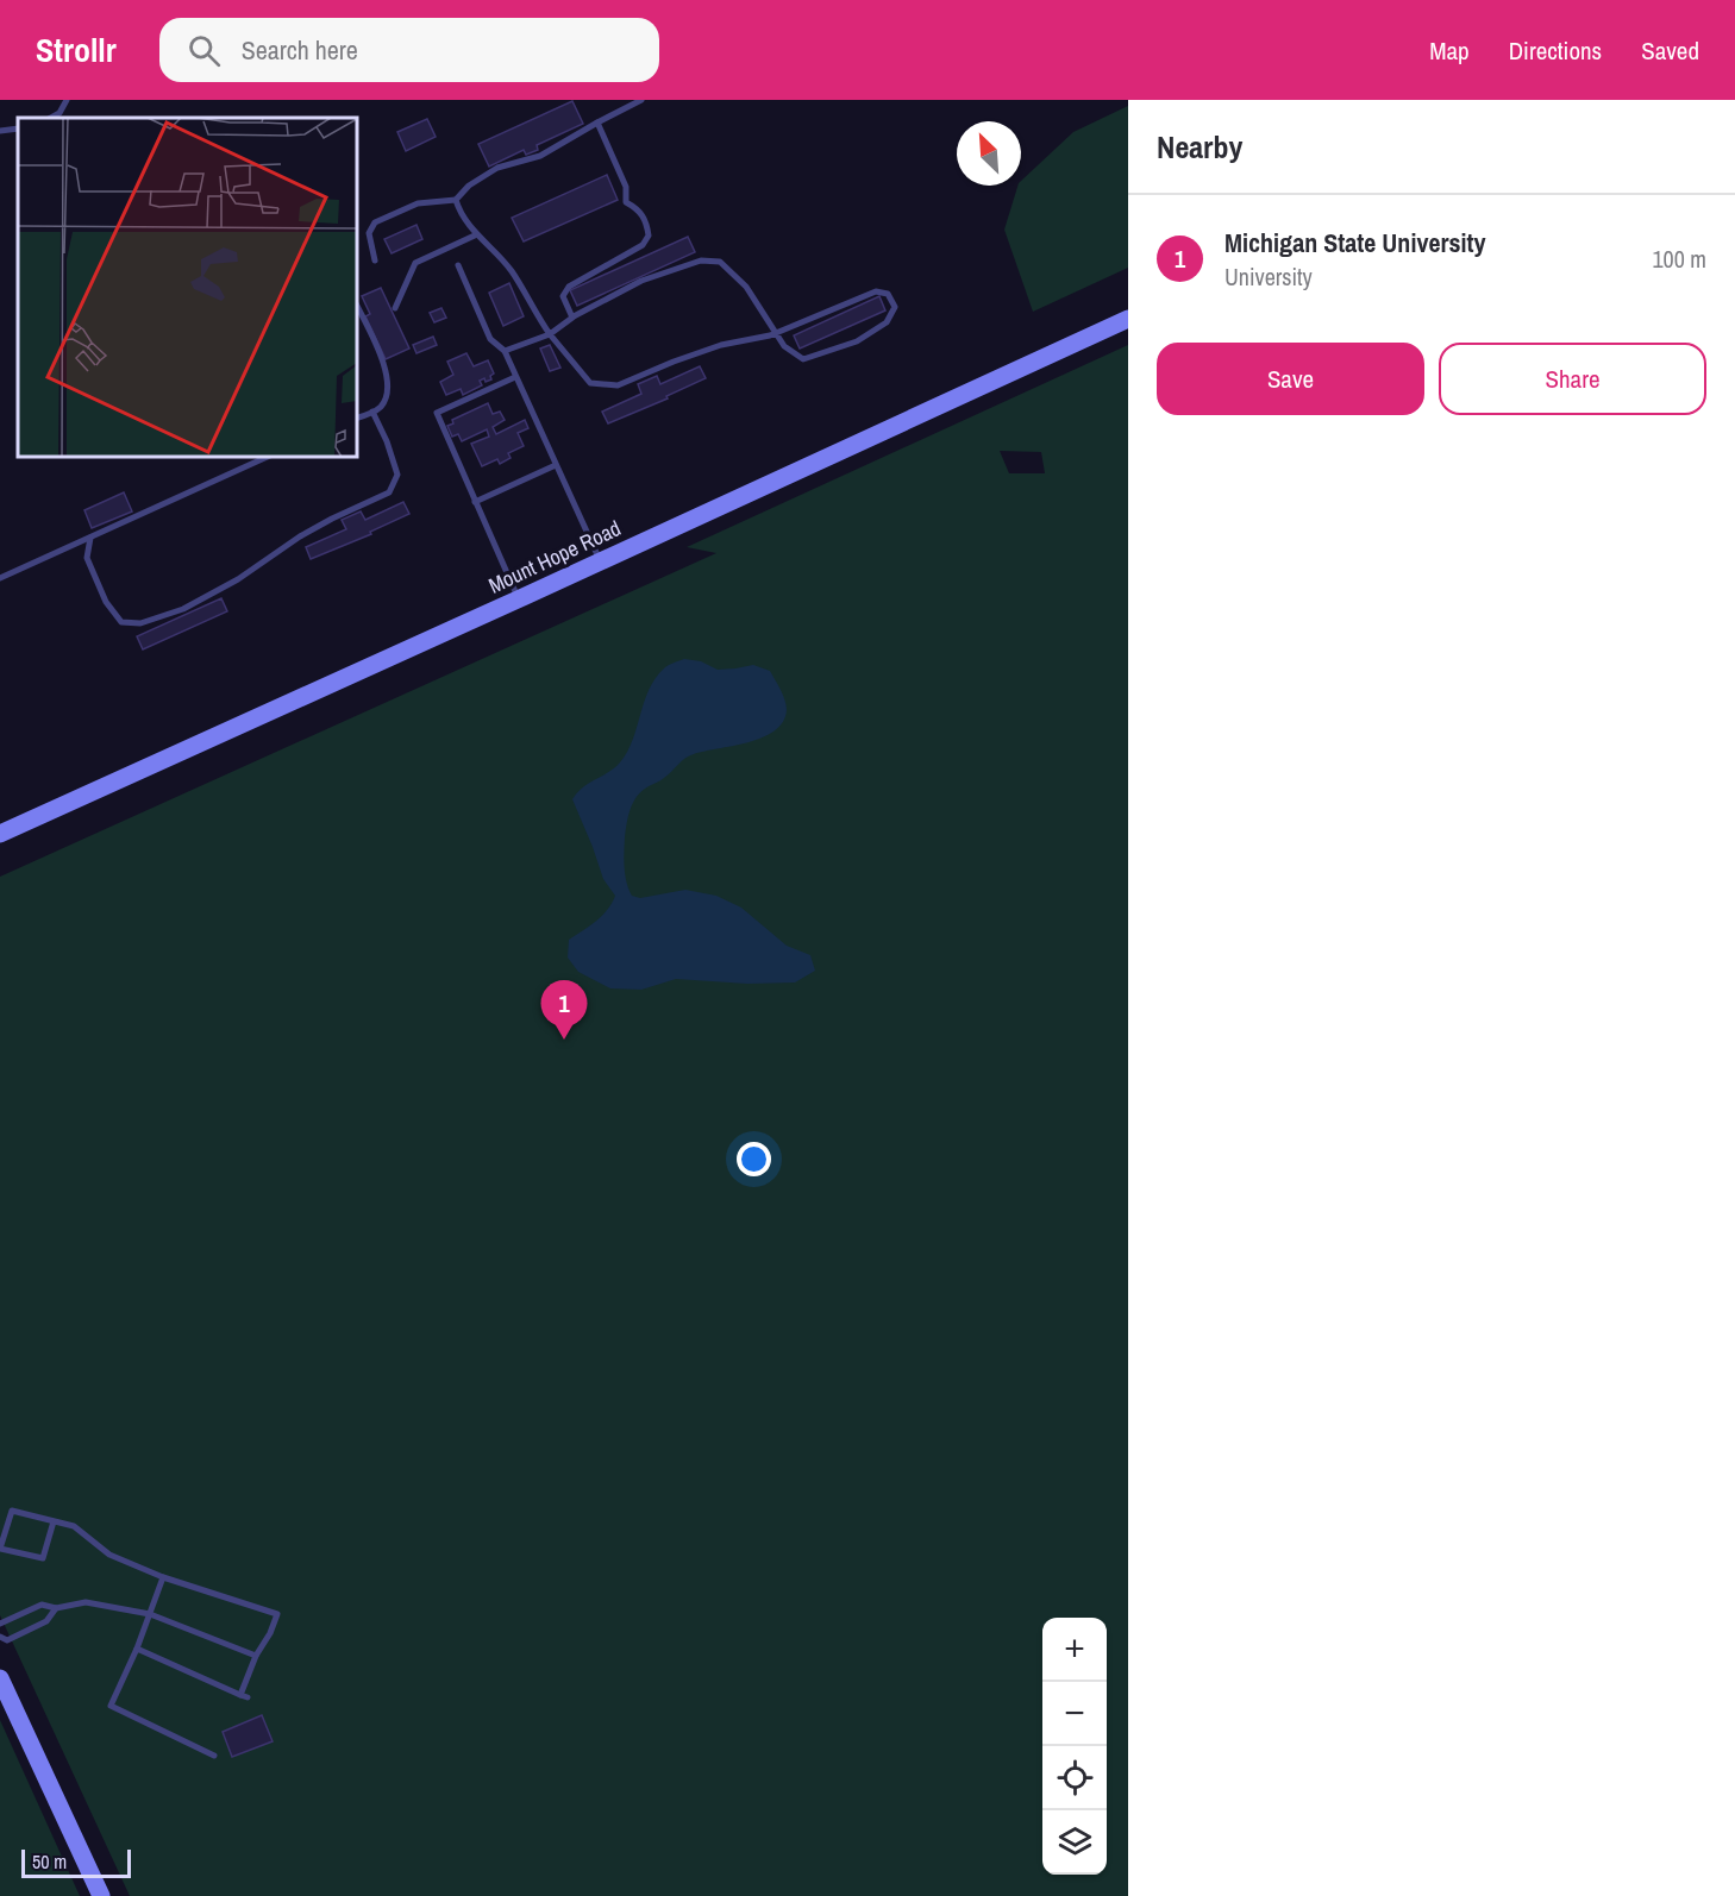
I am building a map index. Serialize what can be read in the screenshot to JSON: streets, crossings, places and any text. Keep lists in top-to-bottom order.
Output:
{
  "streets": {
    "street": ["Mount Hope Road"]
  },
  "scale_bar": "50 m",
  "north": "top left",
  "page": {
    "header": "Strollr",
    "search": "Search here",
    "nav": ["Map", "Directions", "Saved"],
    "heading": "Nearby",
    "list": [
      {
        "mark": "1",
        "name": "Michigan State University",
        "note": "University",
        "value": "100 m"
      }
    ],
    "buttons": ["Save", "Share"],
    "pins": "1",
    "map_buttons": ["+", "−"],
    "scale": "50 m"
  }
}
